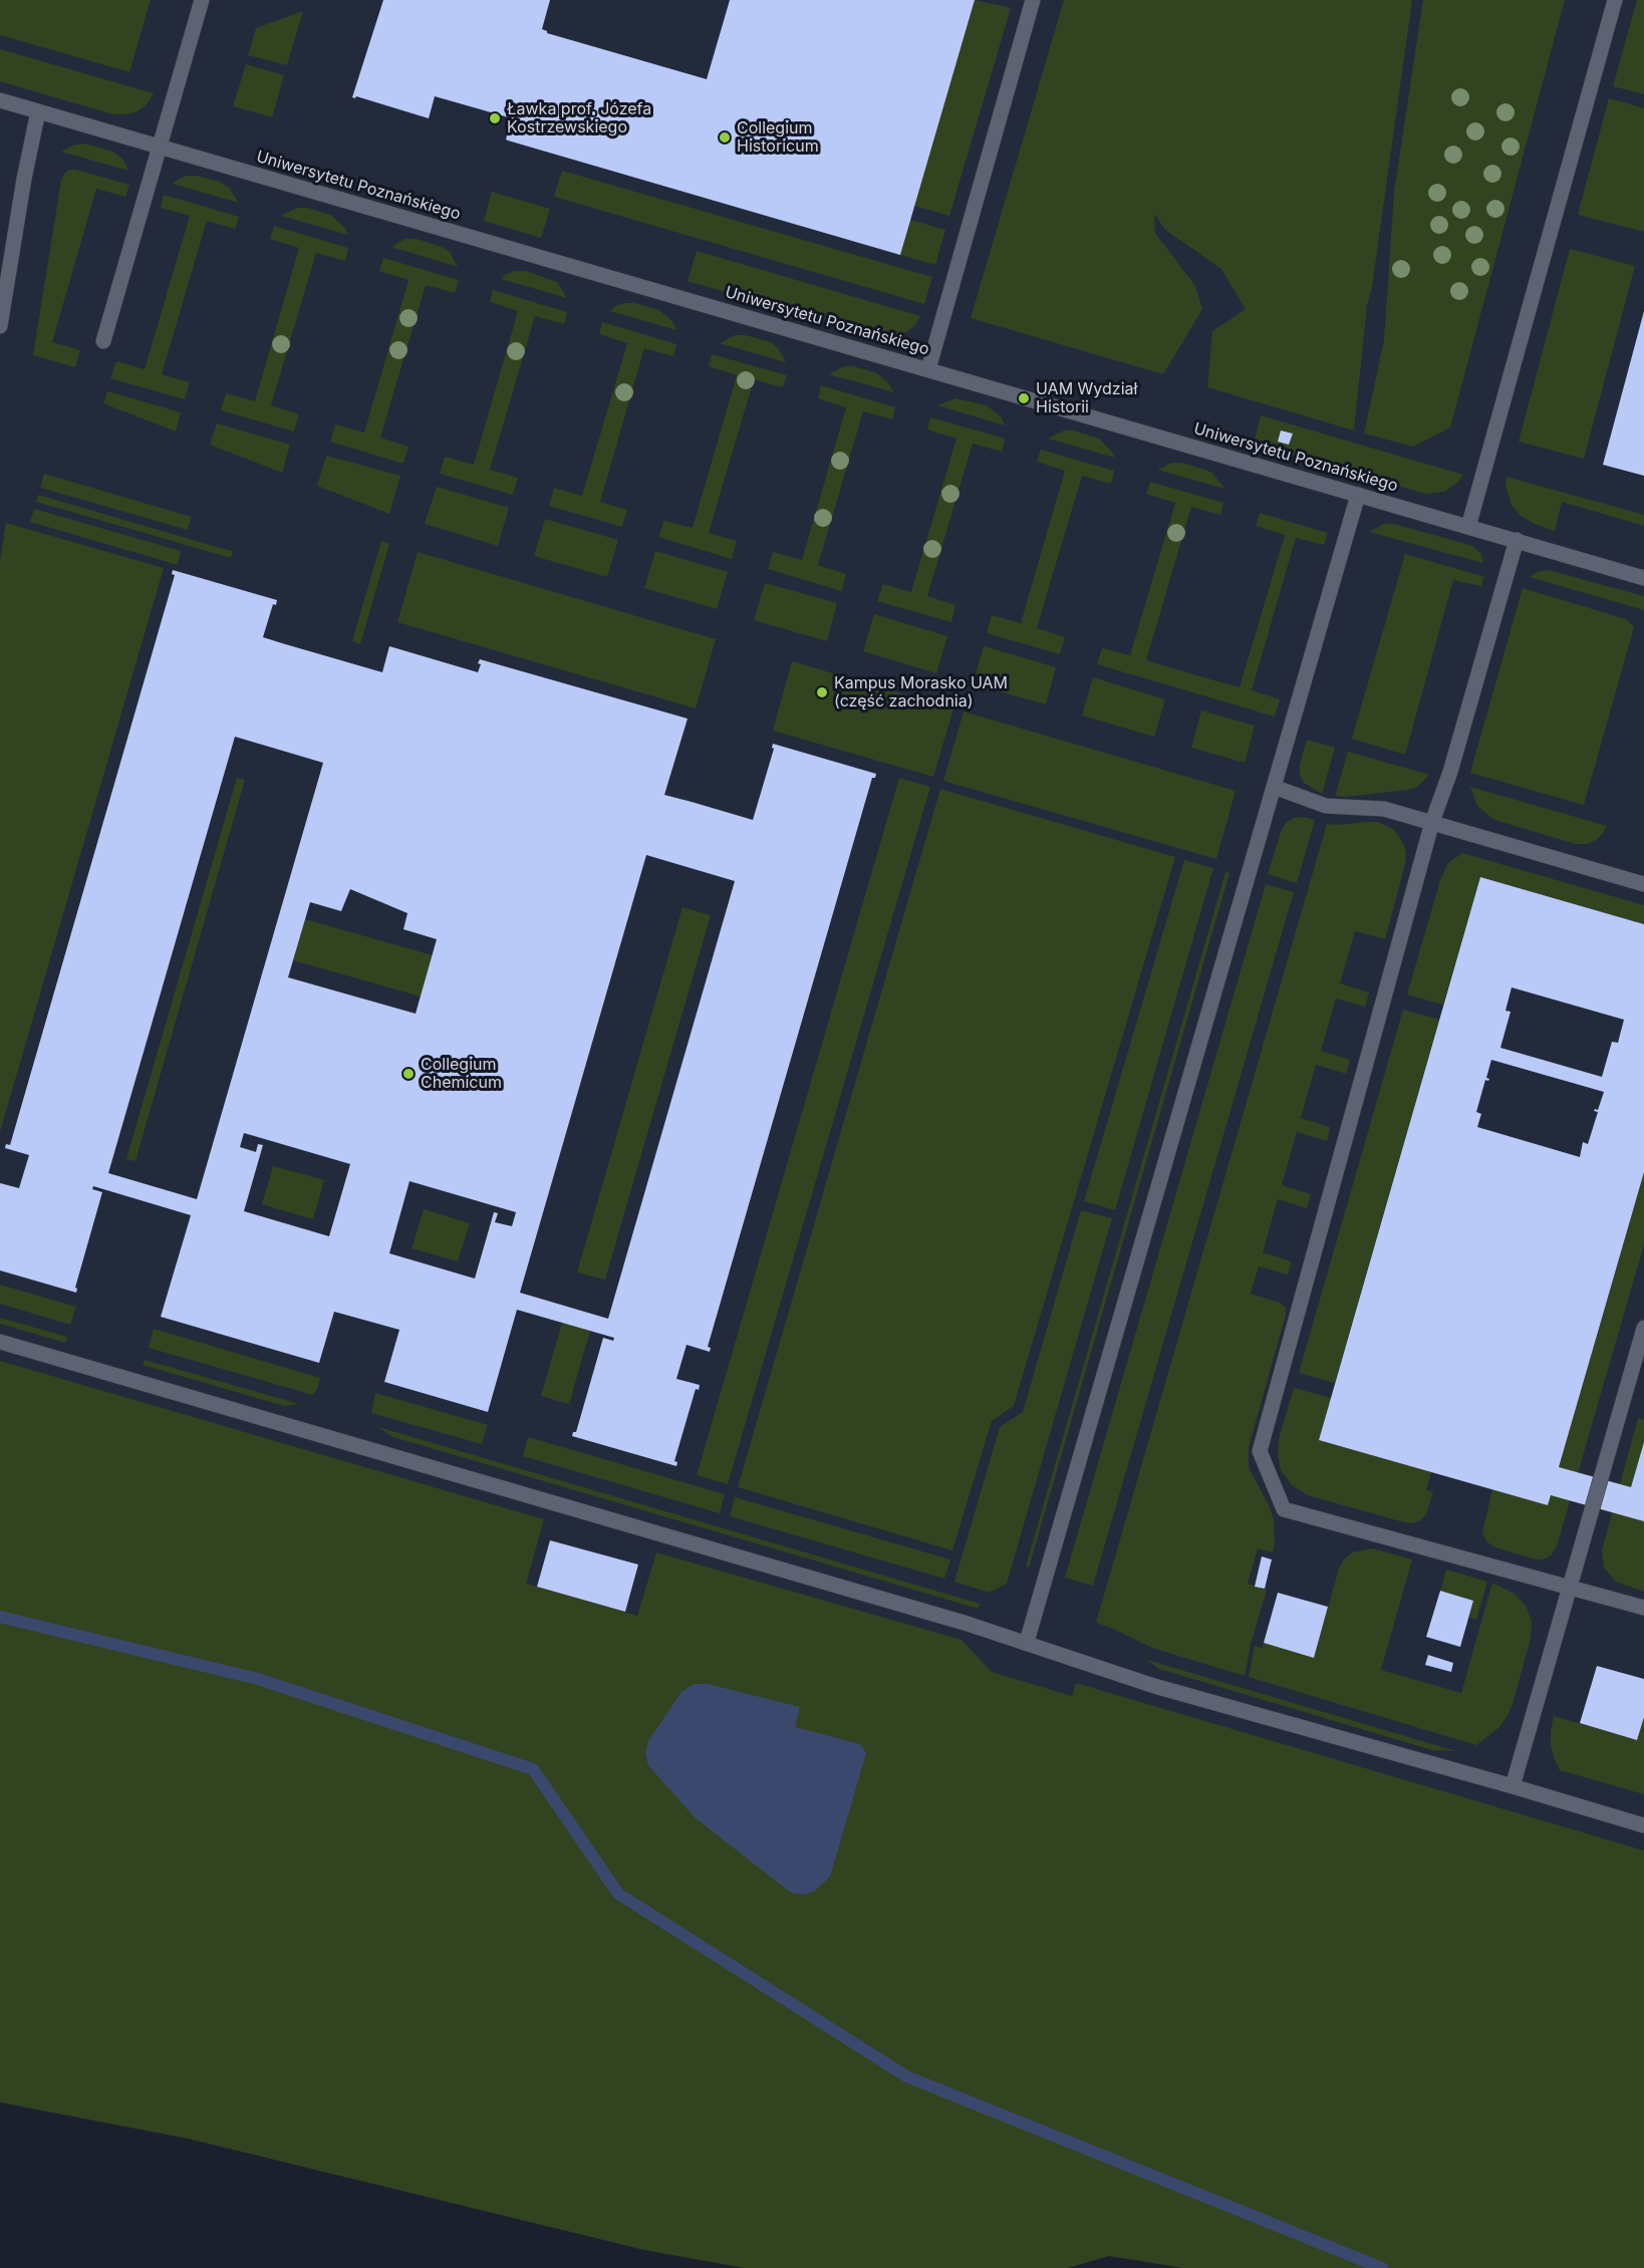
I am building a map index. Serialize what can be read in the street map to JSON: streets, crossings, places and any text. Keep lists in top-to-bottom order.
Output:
{
  "streets": {
    "street": ["Uniwersytetu Poznańskiego"]
  },
  "places": [
    "Ławka prof. Józefa Kostrzewskiego",
    "Collegium Historicum",
    "UAM Wydział Historii",
    "Kampus Morasko UAM (część zachodnia)",
    "Collegium Chemicum"
  ]
}
